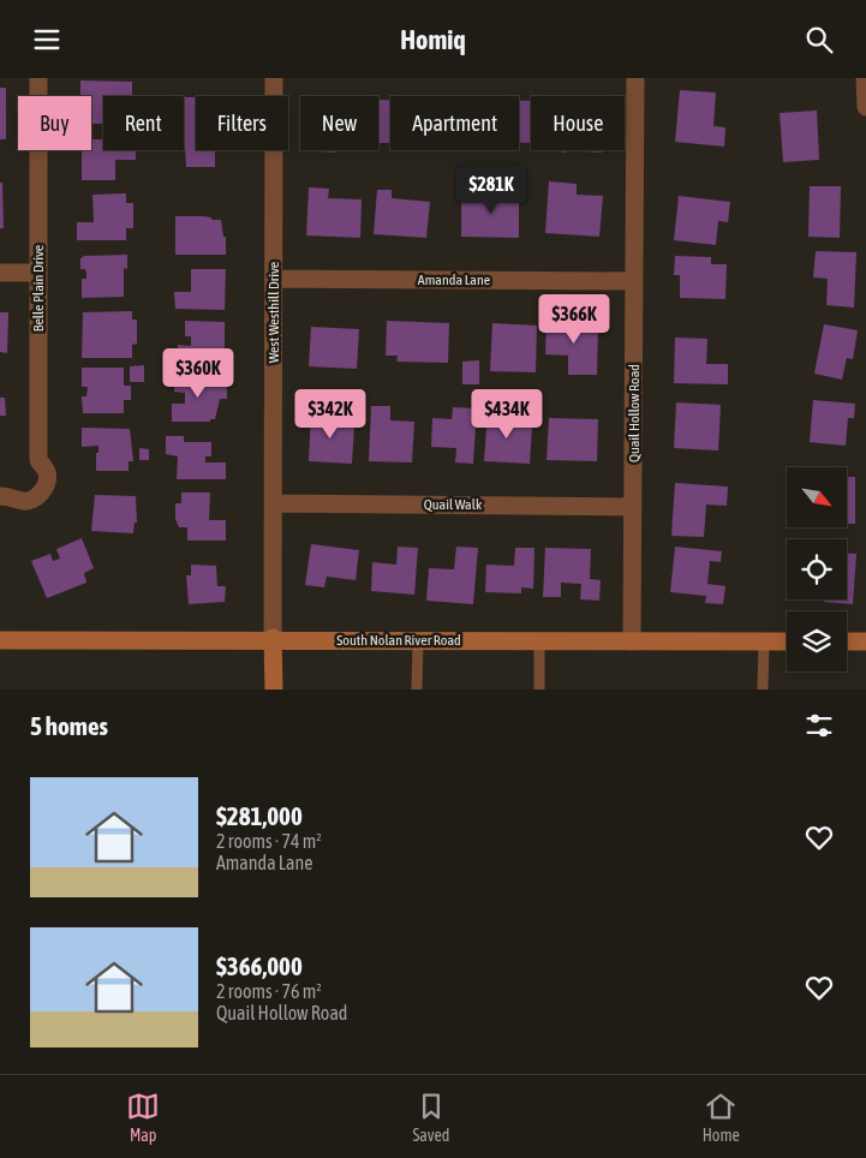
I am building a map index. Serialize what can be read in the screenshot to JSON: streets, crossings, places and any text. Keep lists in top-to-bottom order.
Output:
{
  "streets": {
    "main road": ["West Westhill Drive", "South Nolan River Road"],
    "street": [
      "Amanda Lane",
      "Belle Plain Drive",
      "Quail Hollow Road",
      "Quail Walk"
    ]
  },
  "crossings": [
    ["Amanda Lane", "West Westhill Drive"],
    ["Amanda Lane", "Quail Hollow Road"],
    ["West Westhill Drive", "Quail Walk"],
    ["West Westhill Drive", "South Nolan River Road"],
    ["Quail Hollow Road", "Quail Walk"],
    ["Quail Hollow Road", "South Nolan River Road"]
  ],
  "north": "bottom right",
  "page": {
    "header": "Homiq",
    "chip": [
      "Buy",
      "Rent",
      "Filters",
      "New",
      "Apartment",
      "House"
    ],
    "price": [
      "$281K",
      "$366K",
      "$360K",
      "$342K",
      "$434K"
    ],
    "heading": "5 homes",
    "list": [
      {
        "name": "$281,000",
        "note": "2 rooms · 74 m² · Amanda Lane"
      },
      {
        "name": "$366,000",
        "note": "2 rooms · 76 m² · Quail Hollow Road"
      }
    ],
    "tabs": ["Map", "Saved", "Home"]
  }
}
